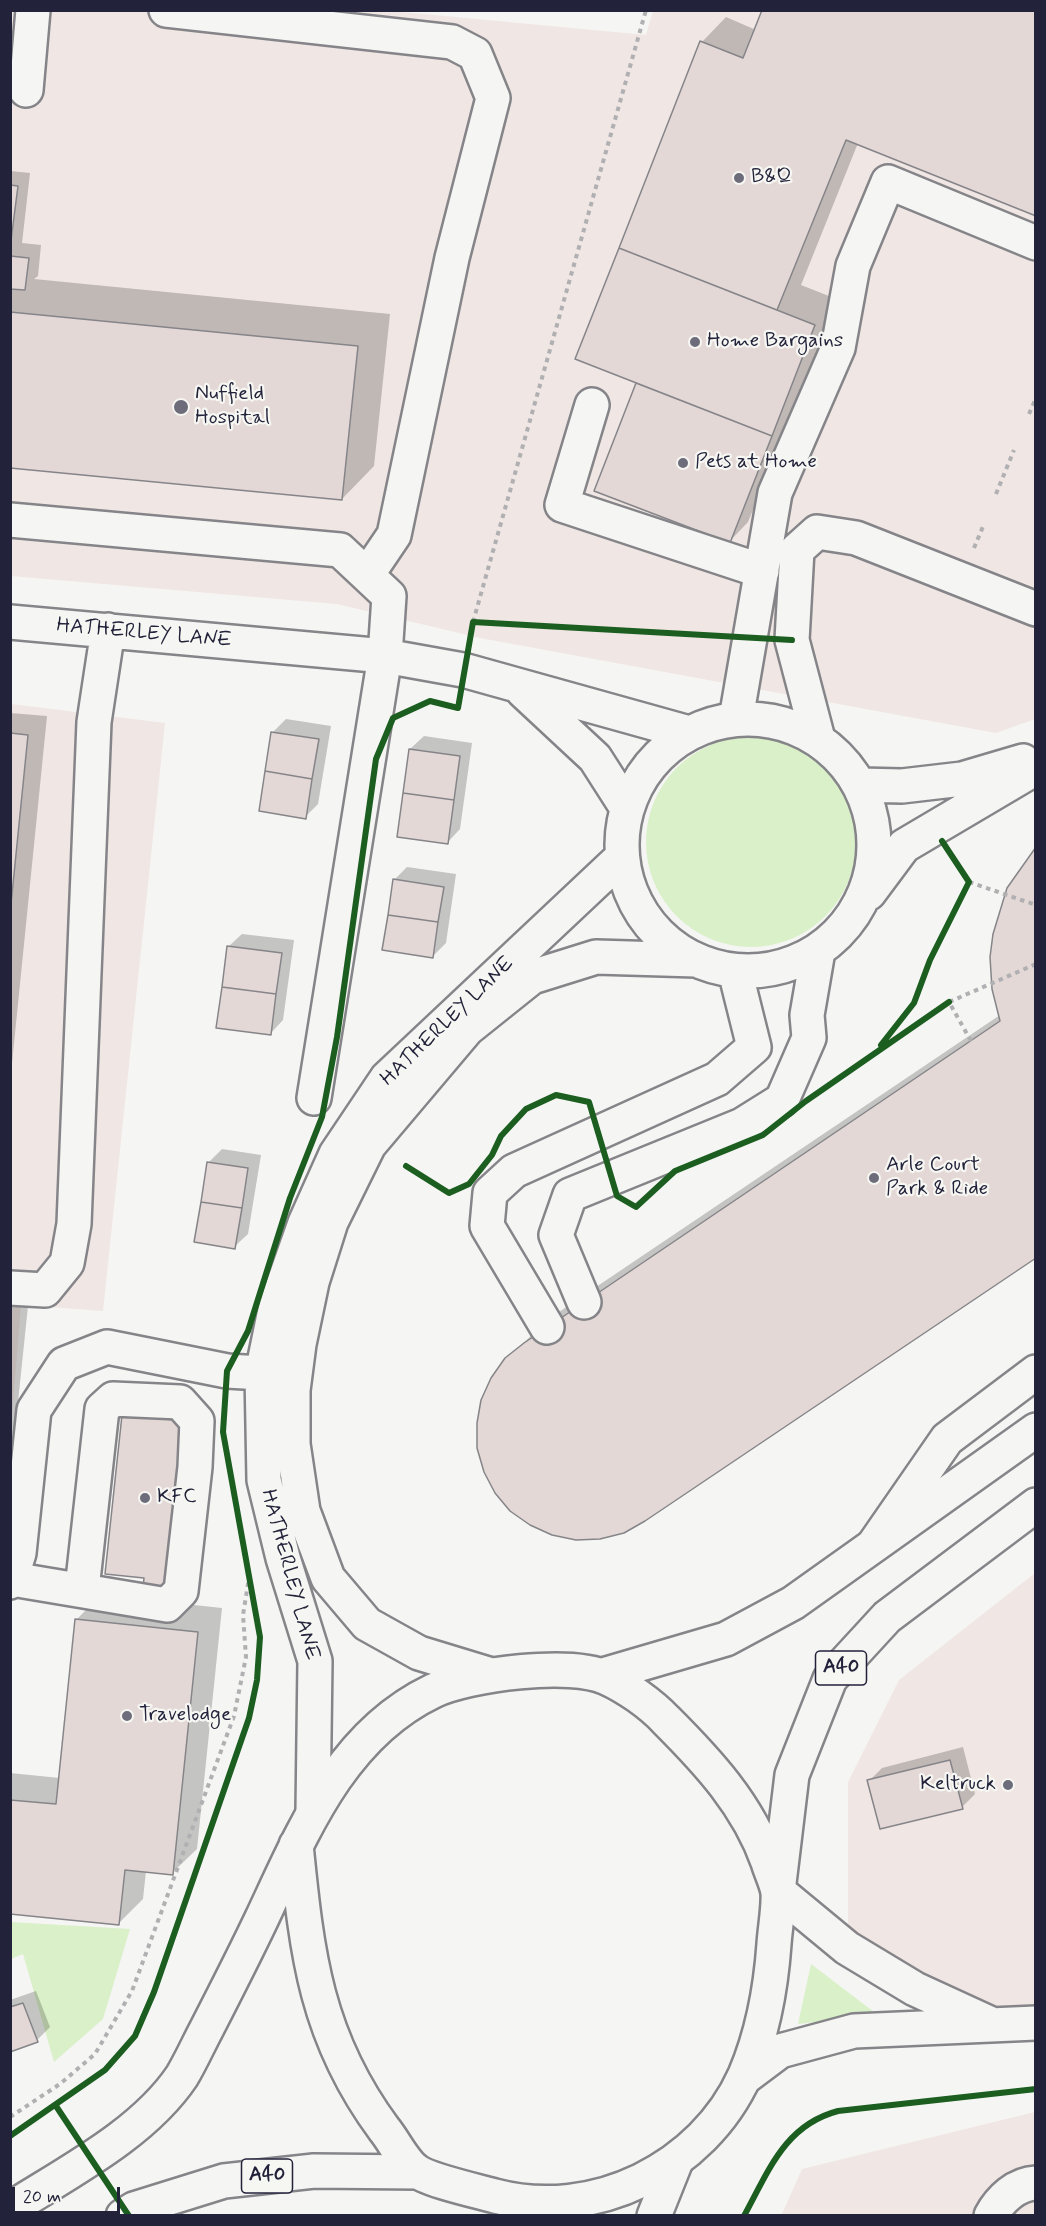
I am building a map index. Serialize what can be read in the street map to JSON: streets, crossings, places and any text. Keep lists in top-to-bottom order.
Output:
{
  "streets": {
    "main road": ["HATHERLEY LANE", "A40"]
  },
  "places": [
    "B&Q",
    "Home Bargains",
    "Nuffield Hospital",
    "Pets at Home",
    "Arle Court Park & Ride",
    "KFC",
    "Travelodge",
    "Keltruck"
  ],
  "scale_bar": "20 m"
}
